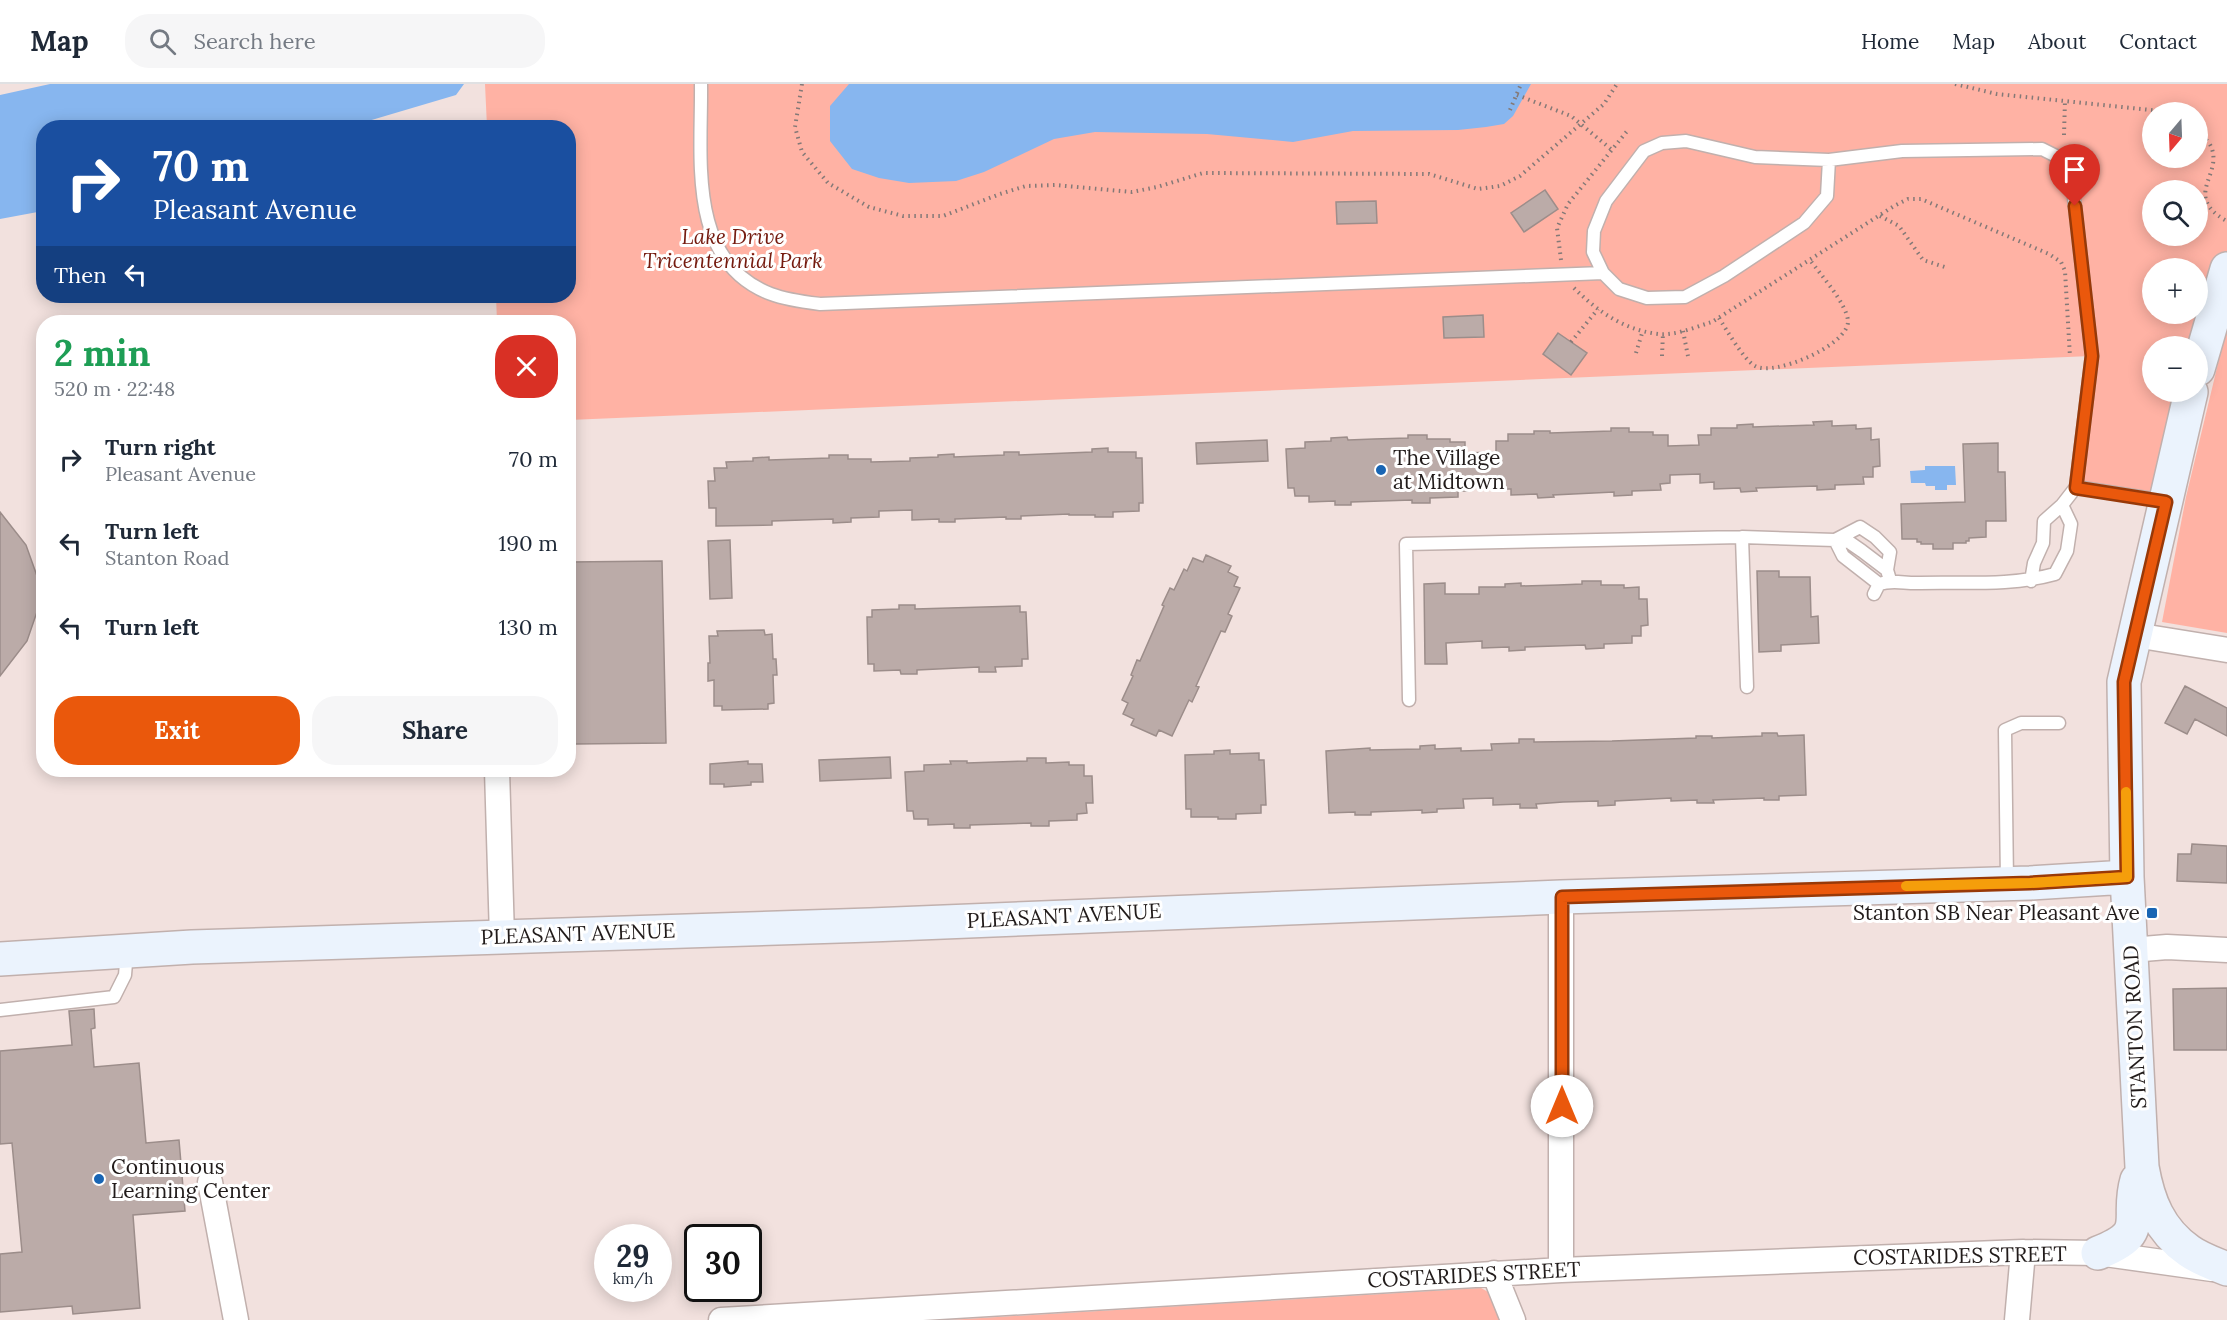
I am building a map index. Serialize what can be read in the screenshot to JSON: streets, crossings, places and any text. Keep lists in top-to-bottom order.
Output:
{
  "streets": {
    "street": ["PLEASANT AVENUE", "STANTON ROAD", "COSTARIDES STREET"]
  },
  "crossings": [
    ["PLEASANT AVENUE", "STANTON ROAD"],
    ["STANTON ROAD", "COSTARIDES STREET"]
  ],
  "parks": ["Lake Drive Tricentennial Park"],
  "places": {
    "other": ["The Village at Midtown", "Continuous Learning Center"],
    "transit": ["Stanton SB Near Pleasant Ave"]
  },
  "north": "bottom",
  "page": {
    "header": "Map",
    "search": "Search here",
    "nav": [
      "Home",
      "Map",
      "About",
      "Contact"
    ],
    "map_buttons": ["+", "−"],
    "turn": ["70 m", "Pleasant Avenue"],
    "then": "Then",
    "heading": ["2 min", "520 m · 22:48"],
    "list": [
      {
        "name": "Turn right",
        "note": "Pleasant Avenue",
        "value": "70 m"
      },
      {
        "name": "Turn left",
        "note": "Stanton Road",
        "value": "190 m"
      },
      {
        "name": "Turn left",
        "value": "130 m"
      }
    ],
    "buttons": ["Exit", "Share"],
    "speed": "29 km/h",
    "limit": "30"
  }
}
